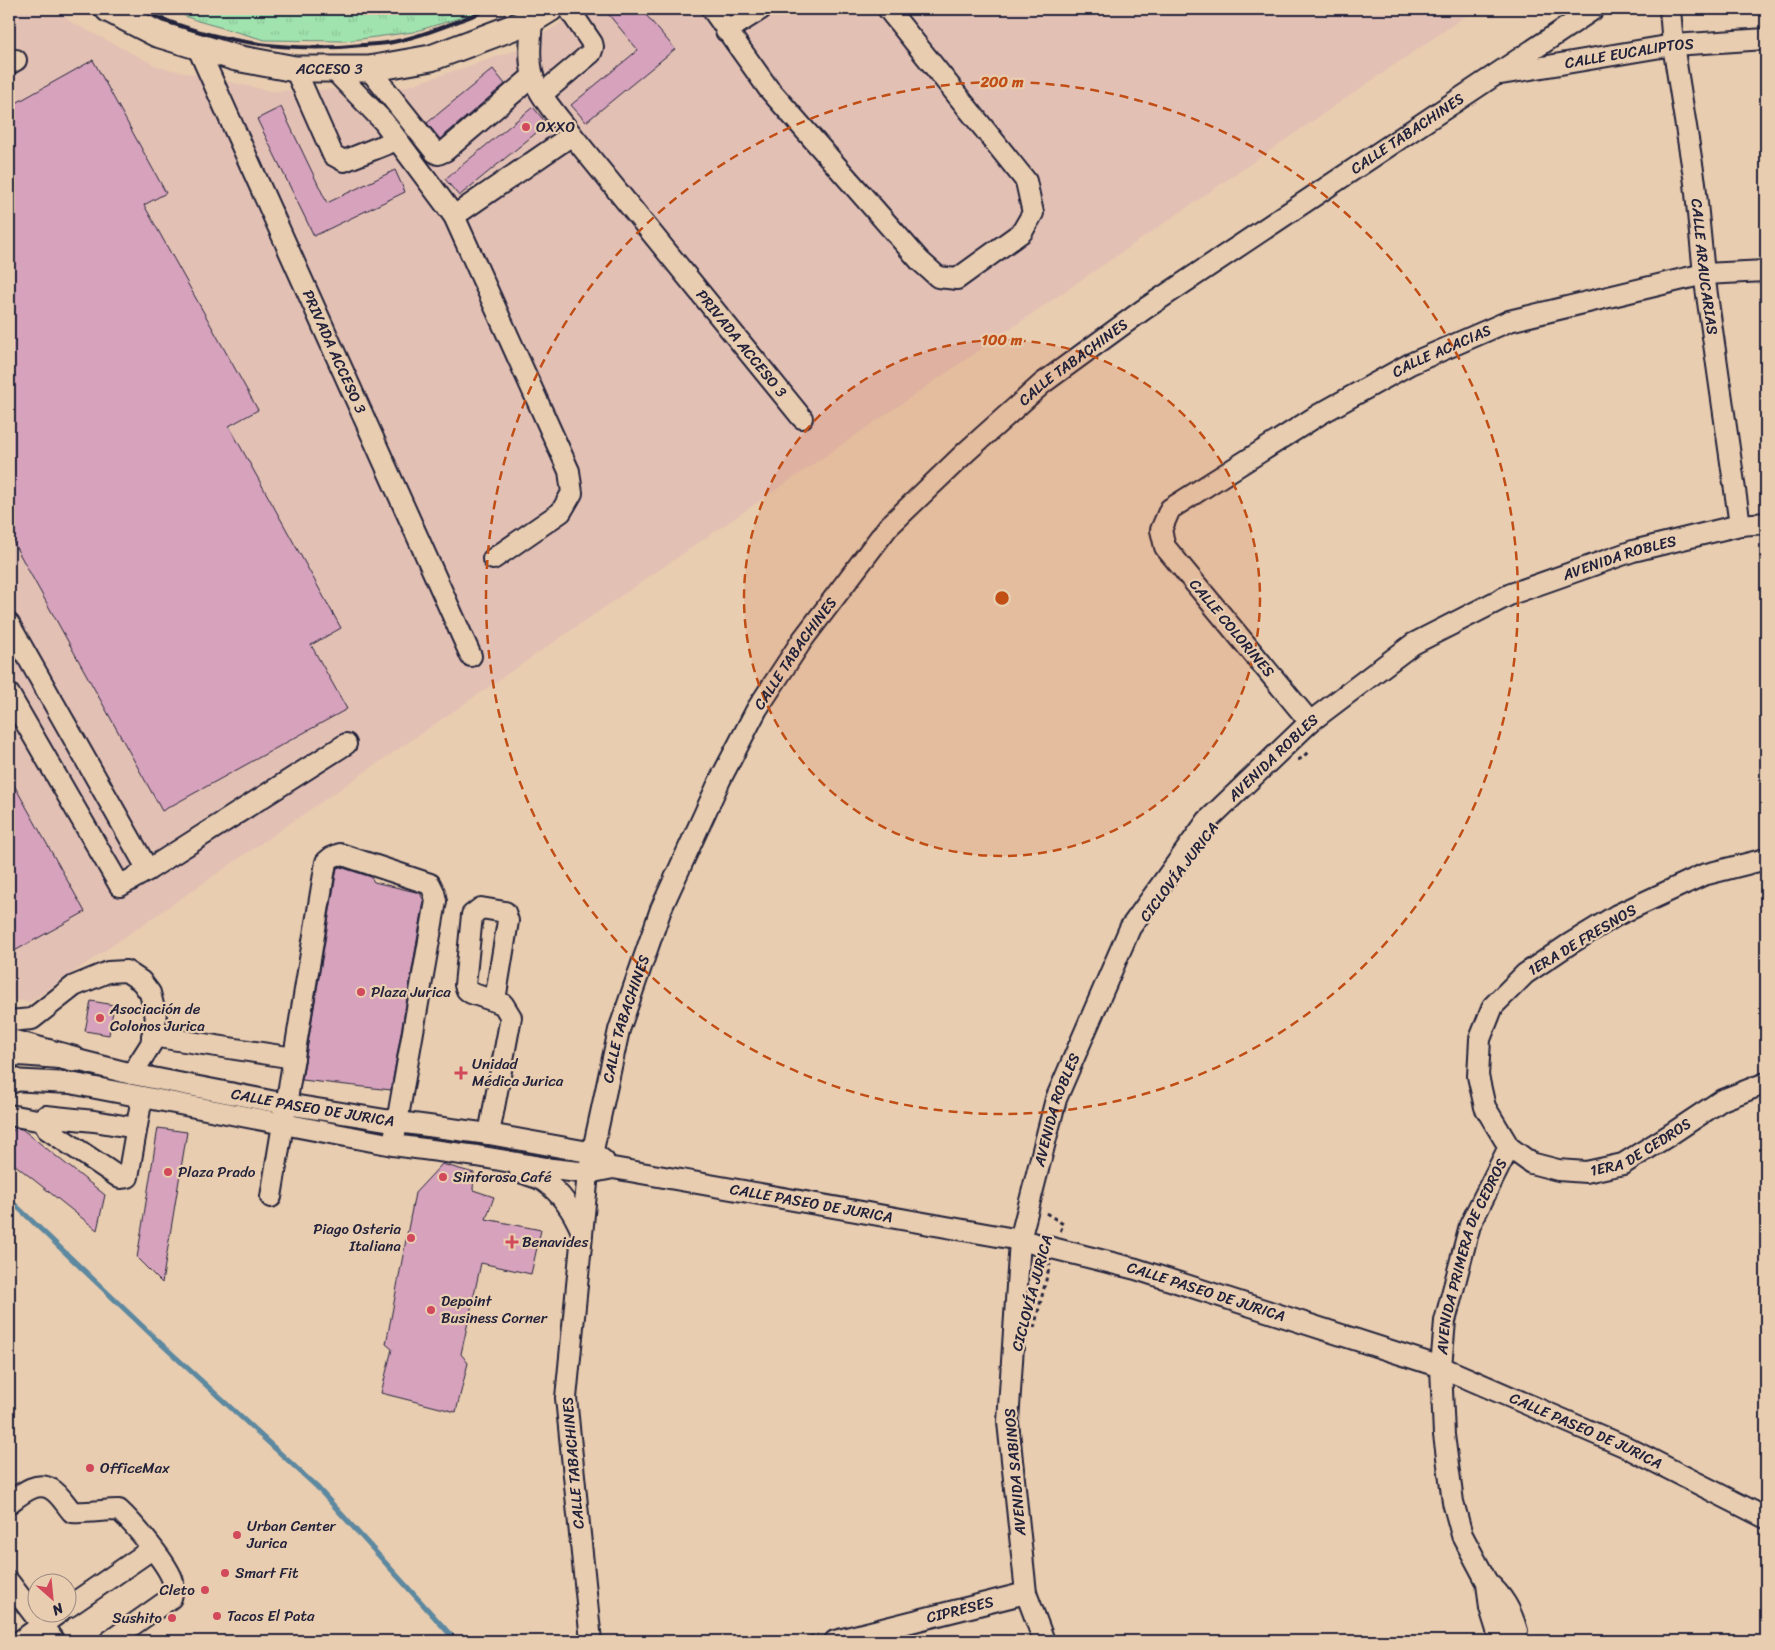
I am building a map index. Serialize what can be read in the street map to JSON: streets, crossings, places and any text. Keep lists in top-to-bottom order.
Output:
{
  "streets": {
    "main road": ["ACCESO 3"],
    "street": [
      "CALLE EUCALIPTOS",
      "CALLE TABACHINES",
      "CALLE ARAUCARIAS",
      "PRIVADA ACCESO 3",
      "CALLE ACACIAS",
      "AVENIDA ROBLES",
      "CALLE COLORINES",
      "1ERA DE FRESNOS",
      "CALLE PASEO DE JURICA",
      "1ERA DE CEDROS",
      "AVENIDA PRIMERA DE CEDROS",
      "AVENIDA SABINOS",
      "CIPRESES"
    ],
    "path": ["CICLOVÍA JURICA"]
  },
  "crossings": [
    ["CALLE EUCALIPTOS", "CALLE TABACHINES"],
    ["CALLE EUCALIPTOS", "CALLE ARAUCARIAS"],
    ["ACCESO 3", "PRIVADA ACCESO 3"],
    ["CALLE TABACHINES", "CALLE PASEO DE JURICA"],
    ["CALLE ARAUCARIAS", "CALLE ACACIAS"],
    ["CALLE ARAUCARIAS", "AVENIDA ROBLES"],
    ["CALLE ACACIAS", "CALLE COLORINES"],
    ["AVENIDA ROBLES", "CALLE COLORINES"],
    ["AVENIDA ROBLES", "CALLE PASEO DE JURICA"],
    ["AVENIDA ROBLES", "AVENIDA SABINOS"],
    ["CICLOVÍA JURICA", "CALLE PASEO DE JURICA"],
    ["1ERA DE FRESNOS", "1ERA DE CEDROS"],
    ["1ERA DE FRESNOS", "AVENIDA PRIMERA DE CEDROS"],
    ["CALLE PASEO DE JURICA", "AVENIDA PRIMERA DE CEDROS"],
    ["CALLE PASEO DE JURICA", "AVENIDA SABINOS"],
    ["1ERA DE CEDROS", "AVENIDA PRIMERA DE CEDROS"],
    ["AVENIDA SABINOS", "CIPRESES"]
  ],
  "places": {
    "other": [
      "OXXO",
      "Plaza Jurica",
      "Asociación de Colonos Jurica",
      "Plaza Prado",
      "Sinforosa Café",
      "Piago Osteria Italiana",
      "Depoint Business Corner",
      "OfficeMax",
      "Urban Center Jurica",
      "Smart Fit",
      "Cleto",
      "Tacos El Pata",
      "Sushito"
    ],
    "health": ["Unidad Médica Jurica", "Benavides"]
  },
  "north": "bottom right",
  "rings": ["200 m", "100 m"]
}
